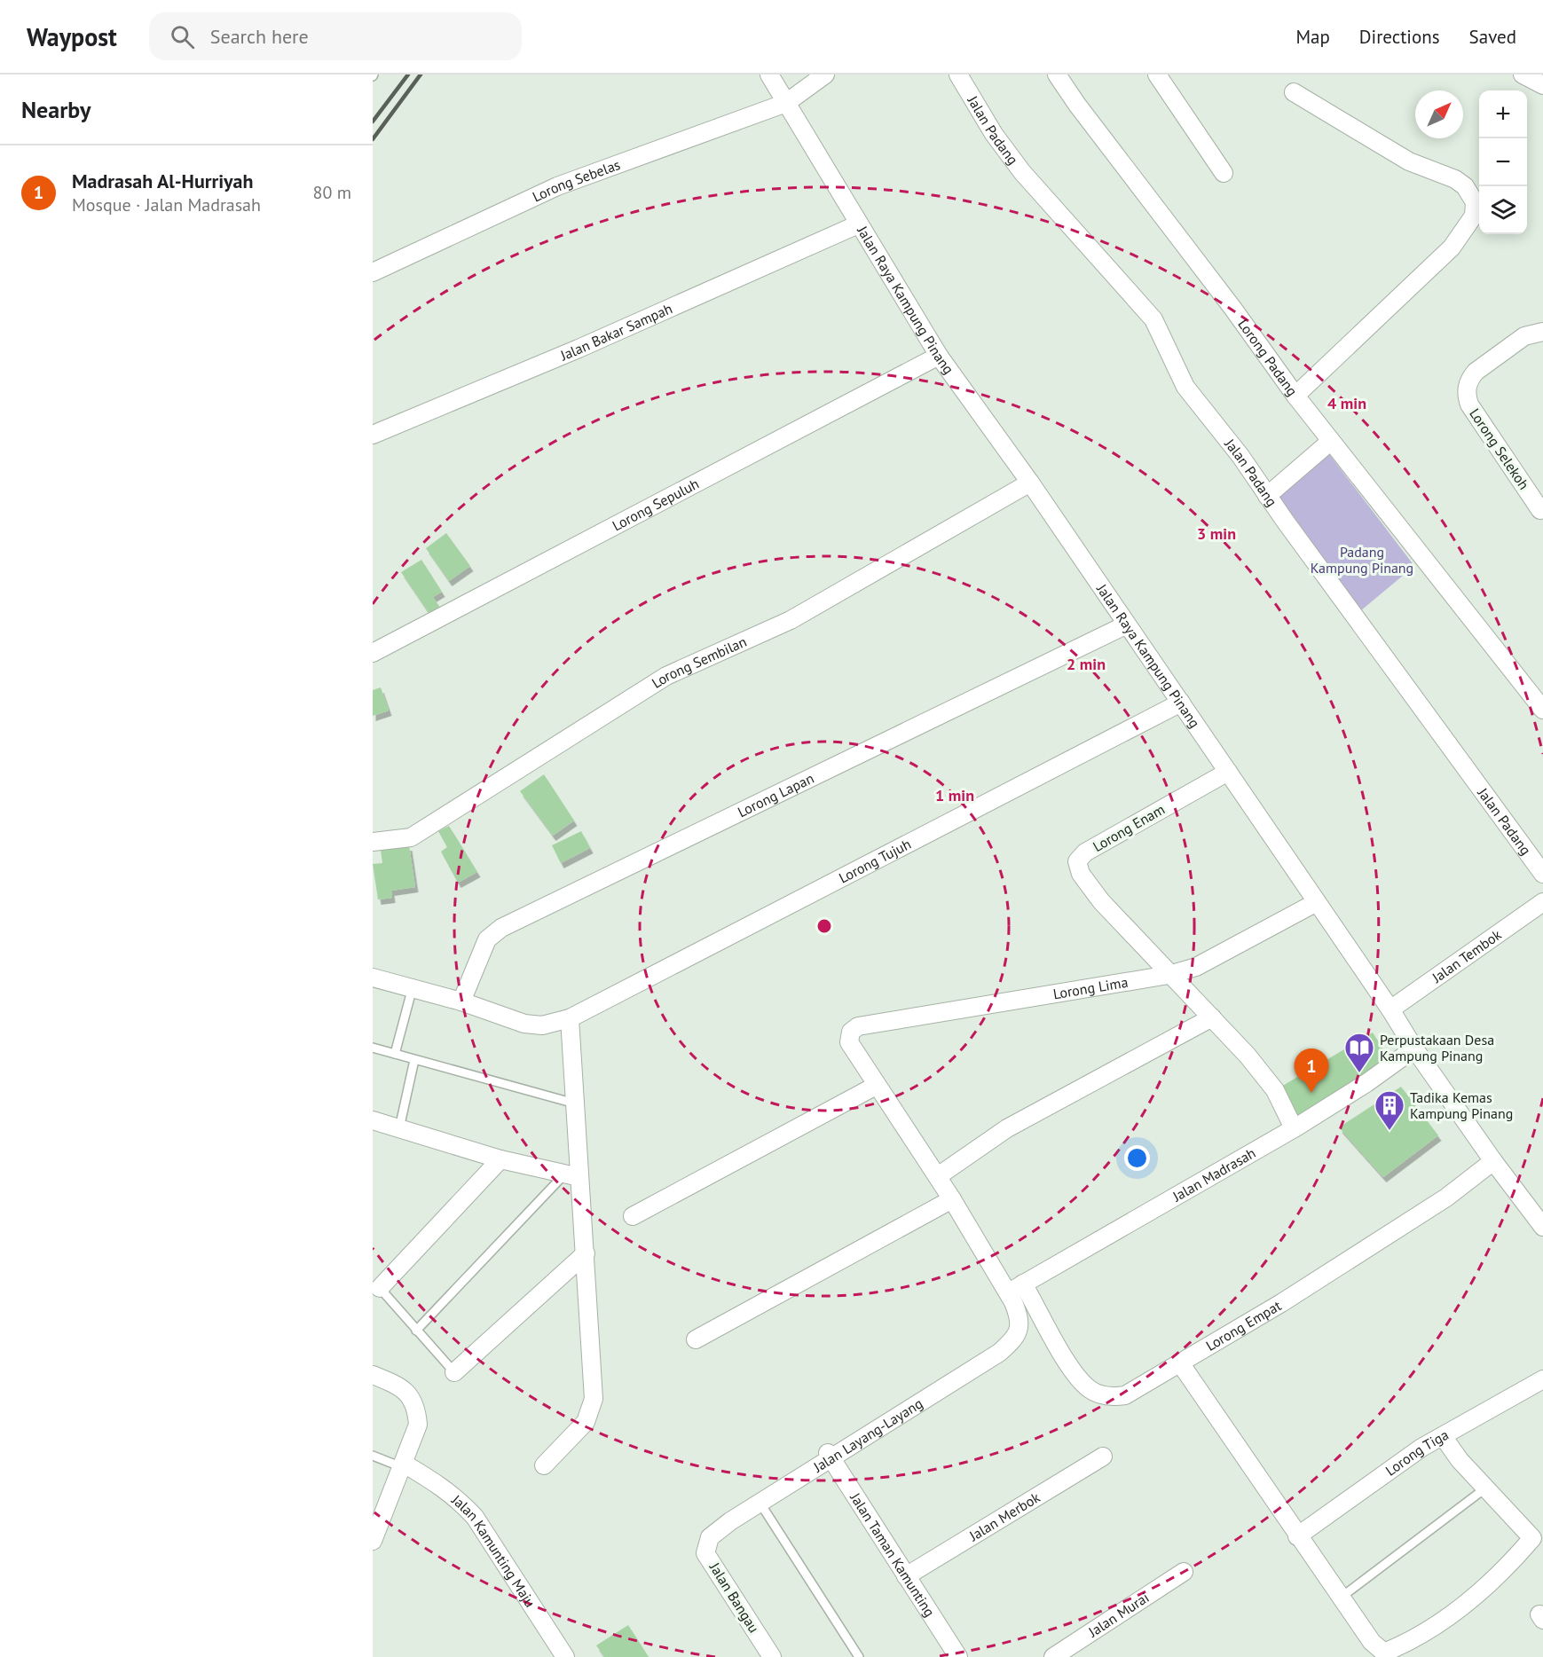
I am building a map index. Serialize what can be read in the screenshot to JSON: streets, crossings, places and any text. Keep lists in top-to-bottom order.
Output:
{
  "streets": {
    "street": [
      "Jalan Padang",
      "Lorong Sebelas",
      "Jalan Raya Kampung Pinang",
      "Jalan Bakar Sampah",
      "Lorong Padang",
      "Lorong Selekoh",
      "Lorong Sepuluh",
      "Lorong Sembilan",
      "Lorong Lapan",
      "Lorong Enam",
      "Lorong Tujuh",
      "Jalan Tembok",
      "Lorong Lima",
      "Jalan Madrasah",
      "Lorong Empat",
      "Jalan Layang-Layang",
      "Lorong Tiga",
      "Jalan Merbok",
      "Jalan Kamunting Maju",
      "Jalan Taman Kamunting",
      "Jalan Bangau",
      "Jalan Murai"
    ]
  },
  "crossings": [
    ["Lorong Sebelas", "Jalan Raya Kampung Pinang"],
    ["Jalan Raya Kampung Pinang", "Jalan Bakar Sampah"],
    ["Jalan Raya Kampung Pinang", "Lorong Sepuluh"],
    ["Jalan Raya Kampung Pinang", "Lorong Sembilan"],
    ["Jalan Raya Kampung Pinang", "Lorong Lapan"],
    ["Jalan Raya Kampung Pinang", "Lorong Enam"],
    ["Jalan Raya Kampung Pinang", "Lorong Tujuh"],
    ["Jalan Raya Kampung Pinang", "Jalan Tembok"],
    ["Jalan Raya Kampung Pinang", "Lorong Lima"],
    ["Jalan Raya Kampung Pinang", "Jalan Madrasah"],
    ["Jalan Raya Kampung Pinang", "Lorong Empat"],
    ["Lorong Lapan", "Lorong Tujuh"],
    ["Lorong Enam", "Lorong Lima"],
    ["Jalan Madrasah", "Lorong Empat"],
    ["Jalan Madrasah", "Jalan Layang-Layang"],
    ["Jalan Layang-Layang", "Jalan Taman Kamunting"],
    ["Jalan Layang-Layang", "Jalan Bangau"],
    ["Jalan Merbok", "Jalan Taman Kamunting"]
  ],
  "parks": ["Padang Kampung Pinang"],
  "places": {
    "library": ["Perpustakaan Desa Kampung Pinang"],
    "building": ["Tadika Kemas Kampung Pinang"]
  },
  "north": "top right",
  "page": {
    "header": "Waypost",
    "search": "Search here",
    "nav": ["Map", "Directions", "Saved"],
    "heading": "Nearby",
    "map_buttons": ["+", "−"],
    "list": [
      {
        "mark": "1",
        "name": "Madrasah Al-Hurriyah",
        "note": "Mosque · Jalan Madrasah",
        "value": "80 m"
      }
    ],
    "pins": "1"
  },
  "rings": [
    "4 min",
    "3 min",
    "2 min",
    "1 min"
  ]
}
